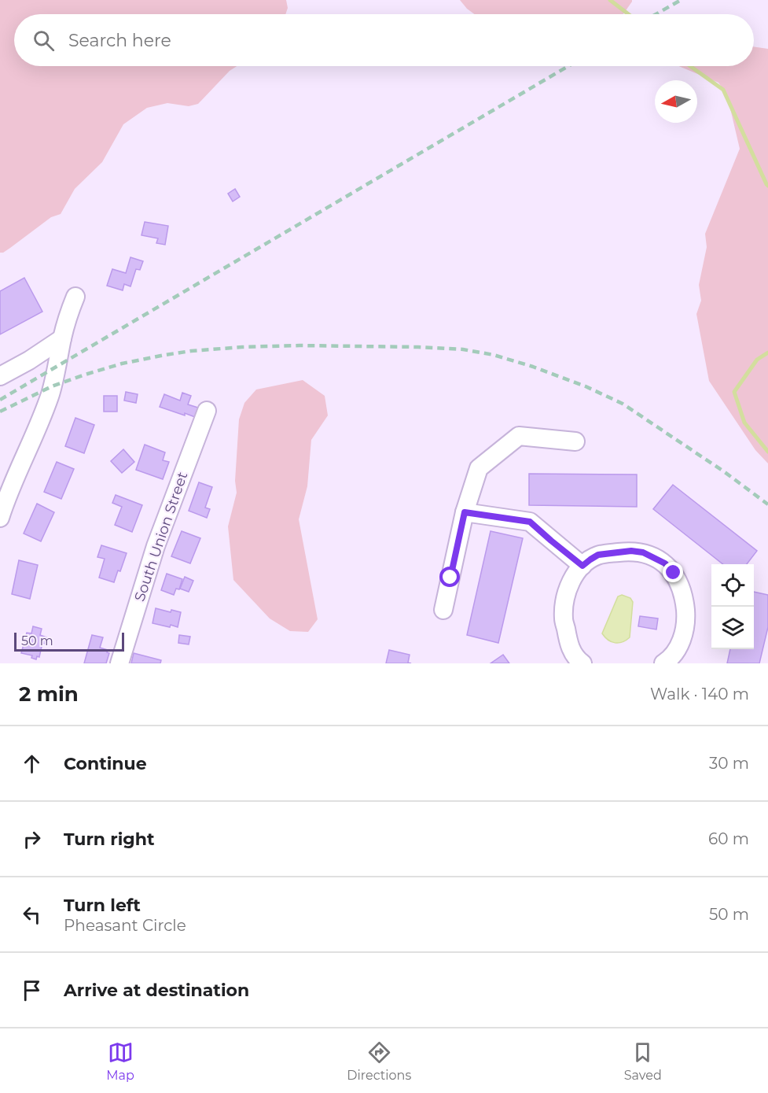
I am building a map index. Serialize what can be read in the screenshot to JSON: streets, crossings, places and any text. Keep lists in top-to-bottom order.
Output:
{
  "streets": {
    "street": ["South Union Street"]
  },
  "scale_bar": "50 m",
  "north": "left",
  "page": {
    "search": "Search here",
    "scale": "50 m",
    "heading": ["2 min", "Walk · 140 m"],
    "list": [
      ["Continue", "30 m"],
      ["Turn right", "60 m"],
      ["Turn left", "Pheasant Circle", "50 m"],
      "Arrive at destination"
    ],
    "nav": ["Map", "Directions", "Saved"]
  }
}
